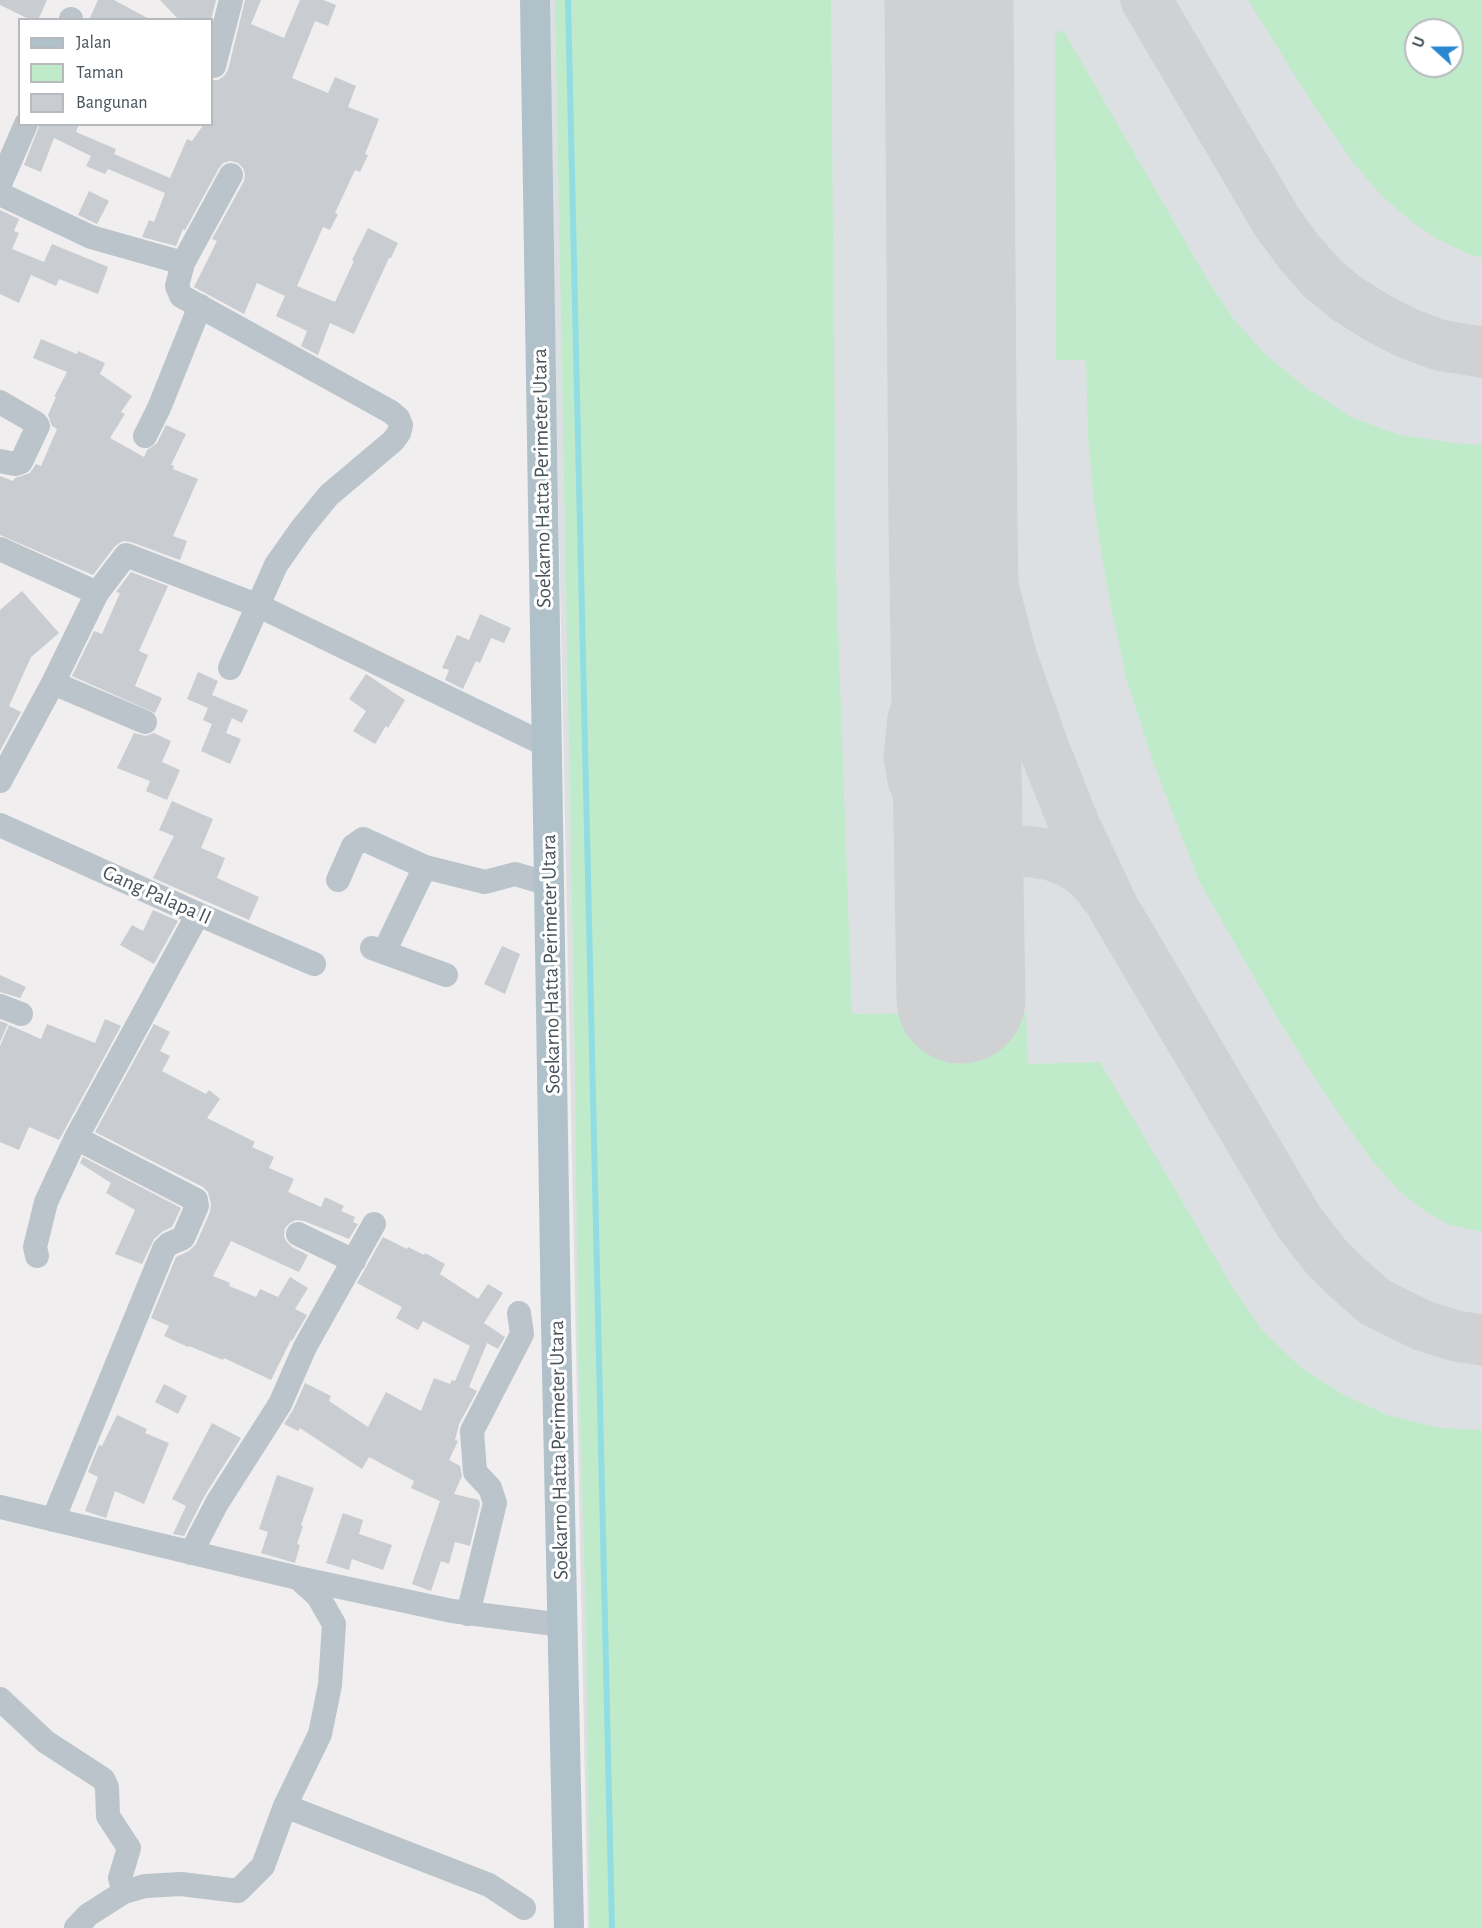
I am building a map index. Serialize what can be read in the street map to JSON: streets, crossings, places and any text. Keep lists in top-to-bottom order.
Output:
{
  "streets": {
    "main road": ["Soekarno Hatta Perimeter Utara"],
    "street": ["Gang Palapa II"]
  },
  "legend": ["Jalan", "Taman", "Bangunan"],
  "north": "left"
}
